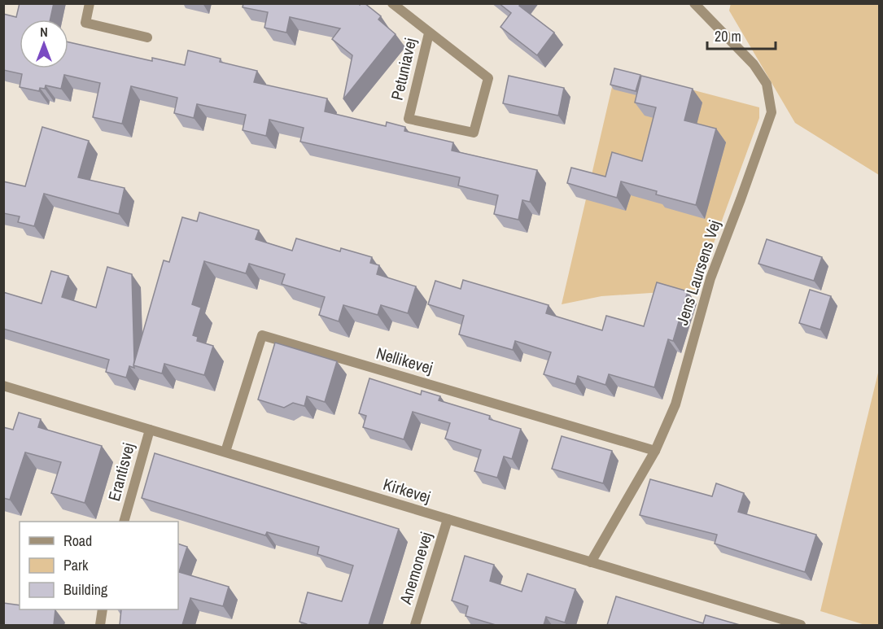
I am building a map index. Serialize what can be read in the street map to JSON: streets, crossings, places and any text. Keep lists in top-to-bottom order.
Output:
{
  "streets": {
    "street": [
      "Petuniavej",
      "Jens Laursens Vej",
      "Nellikevej",
      "Erantisvej",
      "Kirkevej",
      "Anemonevej"
    ]
  },
  "crossings": [
    ["Jens Laursens Vej", "Nellikevej"],
    ["Jens Laursens Vej", "Kirkevej"],
    ["Nellikevej", "Kirkevej"],
    ["Erantisvej", "Kirkevej"],
    ["Kirkevej", "Anemonevej"]
  ],
  "legend": ["Road", "Park", "Building"],
  "scale_bar": "20 m",
  "north": "top"
}
